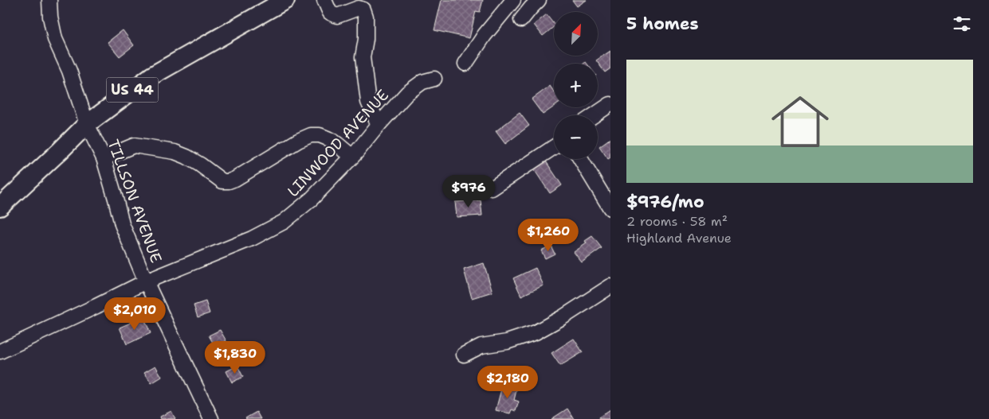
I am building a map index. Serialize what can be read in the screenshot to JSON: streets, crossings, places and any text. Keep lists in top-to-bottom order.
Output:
{
  "streets": {
    "main road": ["US 44"],
    "street": ["LINWOOD AVENUE", "TILLSON AVENUE"]
  },
  "crossings": [
    ["US 44", "TILLSON AVENUE"],
    ["LINWOOD AVENUE", "TILLSON AVENUE"]
  ],
  "north": "top right",
  "page": {
    "heading": "5 homes",
    "map_buttons": ["+", "−"],
    "list": [
      {
        "name": "$976/mo",
        "note": "2 rooms · 58 m² · Highland Avenue"
      }
    ],
    "price": [
      "$976",
      "$1,260",
      "$2,010",
      "$1,830",
      "$2,180"
    ]
  }
}
